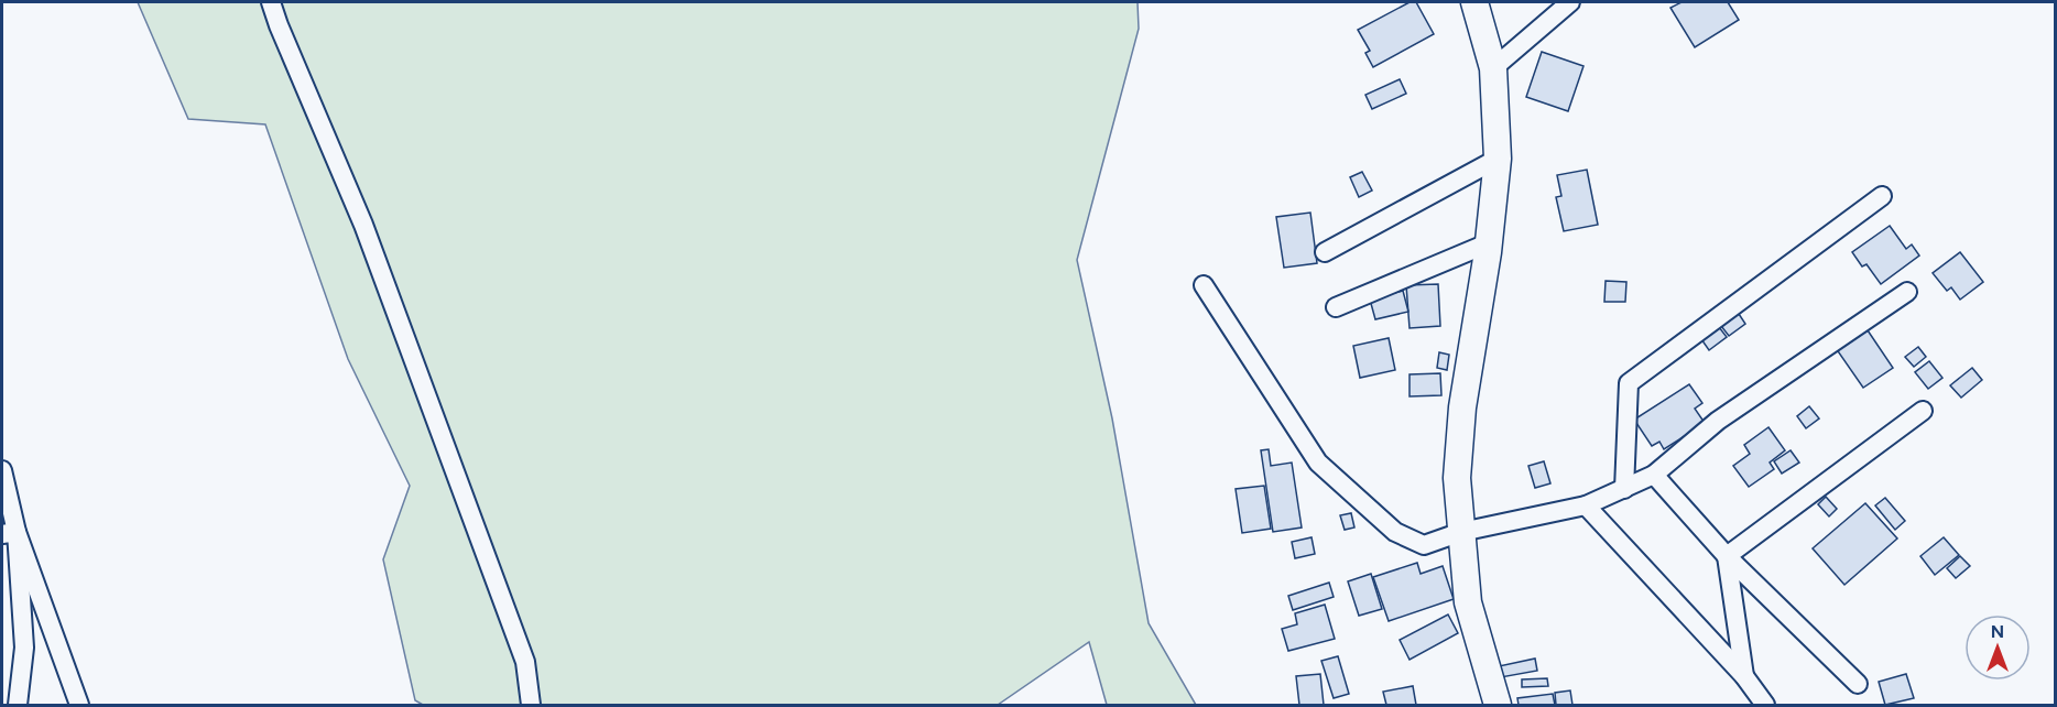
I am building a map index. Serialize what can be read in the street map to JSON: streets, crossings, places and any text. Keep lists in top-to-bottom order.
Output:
{
  "north": "top"
}
